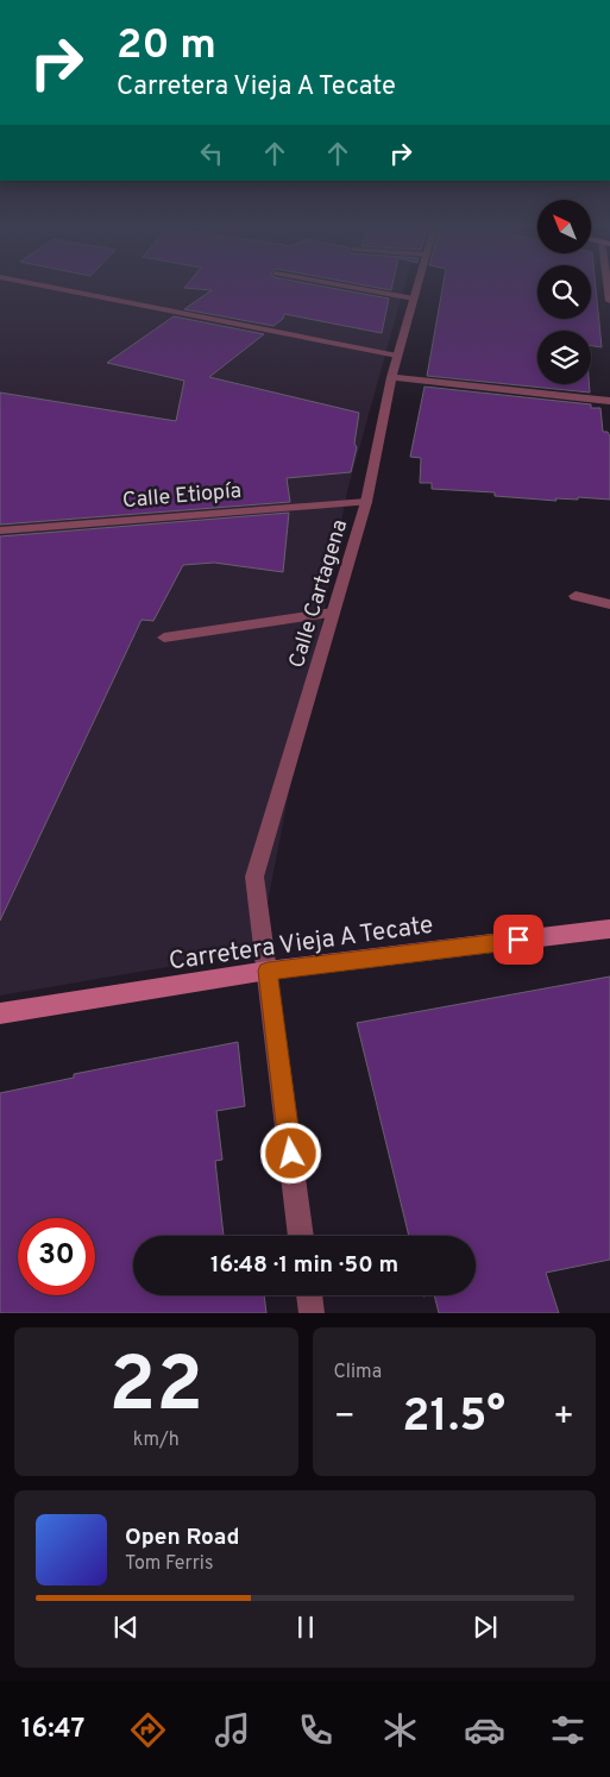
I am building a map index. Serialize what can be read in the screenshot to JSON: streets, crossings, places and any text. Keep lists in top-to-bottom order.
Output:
{
  "streets": {
    "street": ["Calle Etiopía", "Calle Cartagena", "Carretera Vieja A Tecate"]
  },
  "crossings": [
    ["Calle Etiopía", "Calle Cartagena"],
    ["Calle Cartagena", "Carretera Vieja A Tecate"]
  ],
  "north": "top left",
  "page": {
    "turn": ["20 m", "Carretera Vieja A Tecate"],
    "limit": "30",
    "trip": "16:48 · 1 min · 50 m",
    "tile": [
      ["22", "km/h"],
      "Clima"
    ],
    "heat": ["−", "21.5°", "+"],
    "song": ["Open Road", "Tom Ferris"],
    "tabs": "16:47"
  }
}
